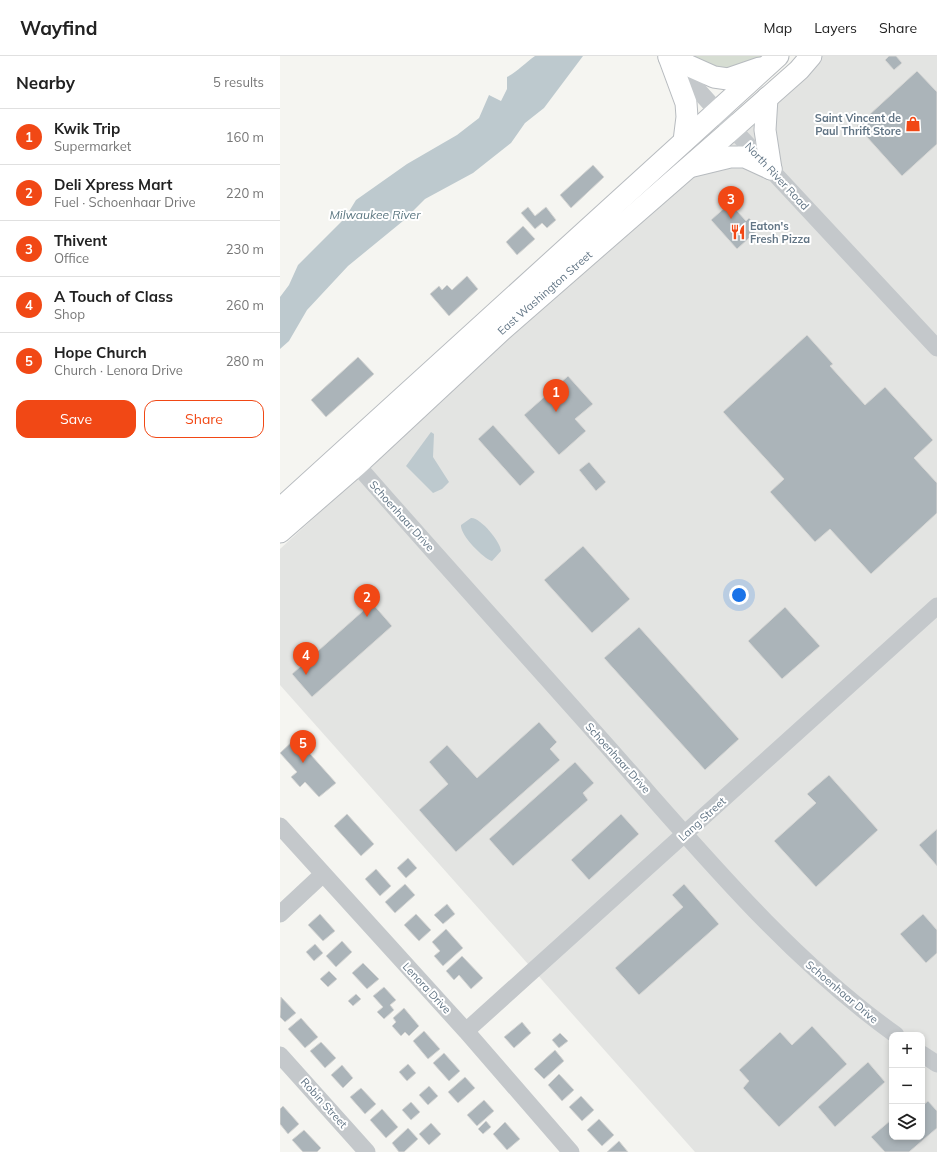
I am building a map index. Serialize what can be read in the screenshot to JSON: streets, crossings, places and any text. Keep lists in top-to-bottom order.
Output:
{
  "streets": {
    "main road": ["East Washington Street"],
    "street": [
      "North River Road",
      "Schoenhaar Drive",
      "Lang Street",
      "Lenora Drive",
      "Robin Street"
    ]
  },
  "crossings": [
    ["North River Road", "East Washington Street"],
    ["East Washington Street", "Schoenhaar Drive"],
    ["Schoenhaar Drive", "Lang Street"],
    ["Lang Street", "Lenora Drive"]
  ],
  "water": ["Milwaukee River"],
  "places": {
    "shop": ["Saint Vincent de Paul Thrift Store"],
    "restaurant": ["Eaton's Fresh Pizza"]
  },
  "page": {
    "header": "Wayfind",
    "nav": ["Map", "Layers", "Share"],
    "heading": ["Nearby", "5 results"],
    "list": [
      {
        "mark": "1",
        "name": "Kwik Trip",
        "note": "Supermarket",
        "value": "160 m"
      },
      {
        "mark": "2",
        "name": "Deli Xpress Mart",
        "note": "Fuel · Schoenhaar Drive",
        "value": "220 m"
      },
      {
        "mark": "3",
        "name": "Thivent",
        "note": "Office",
        "value": "230 m"
      },
      {
        "mark": "4",
        "name": "A Touch of Class",
        "note": "Shop",
        "value": "260 m"
      },
      {
        "mark": "5",
        "name": "Hope Church",
        "note": "Church · Lenora Drive",
        "value": "280 m"
      }
    ],
    "pins": [
      "3",
      "1",
      "2",
      "4",
      "5"
    ],
    "buttons": ["Save", "Share"],
    "map_buttons": ["+", "−"]
  }
}
